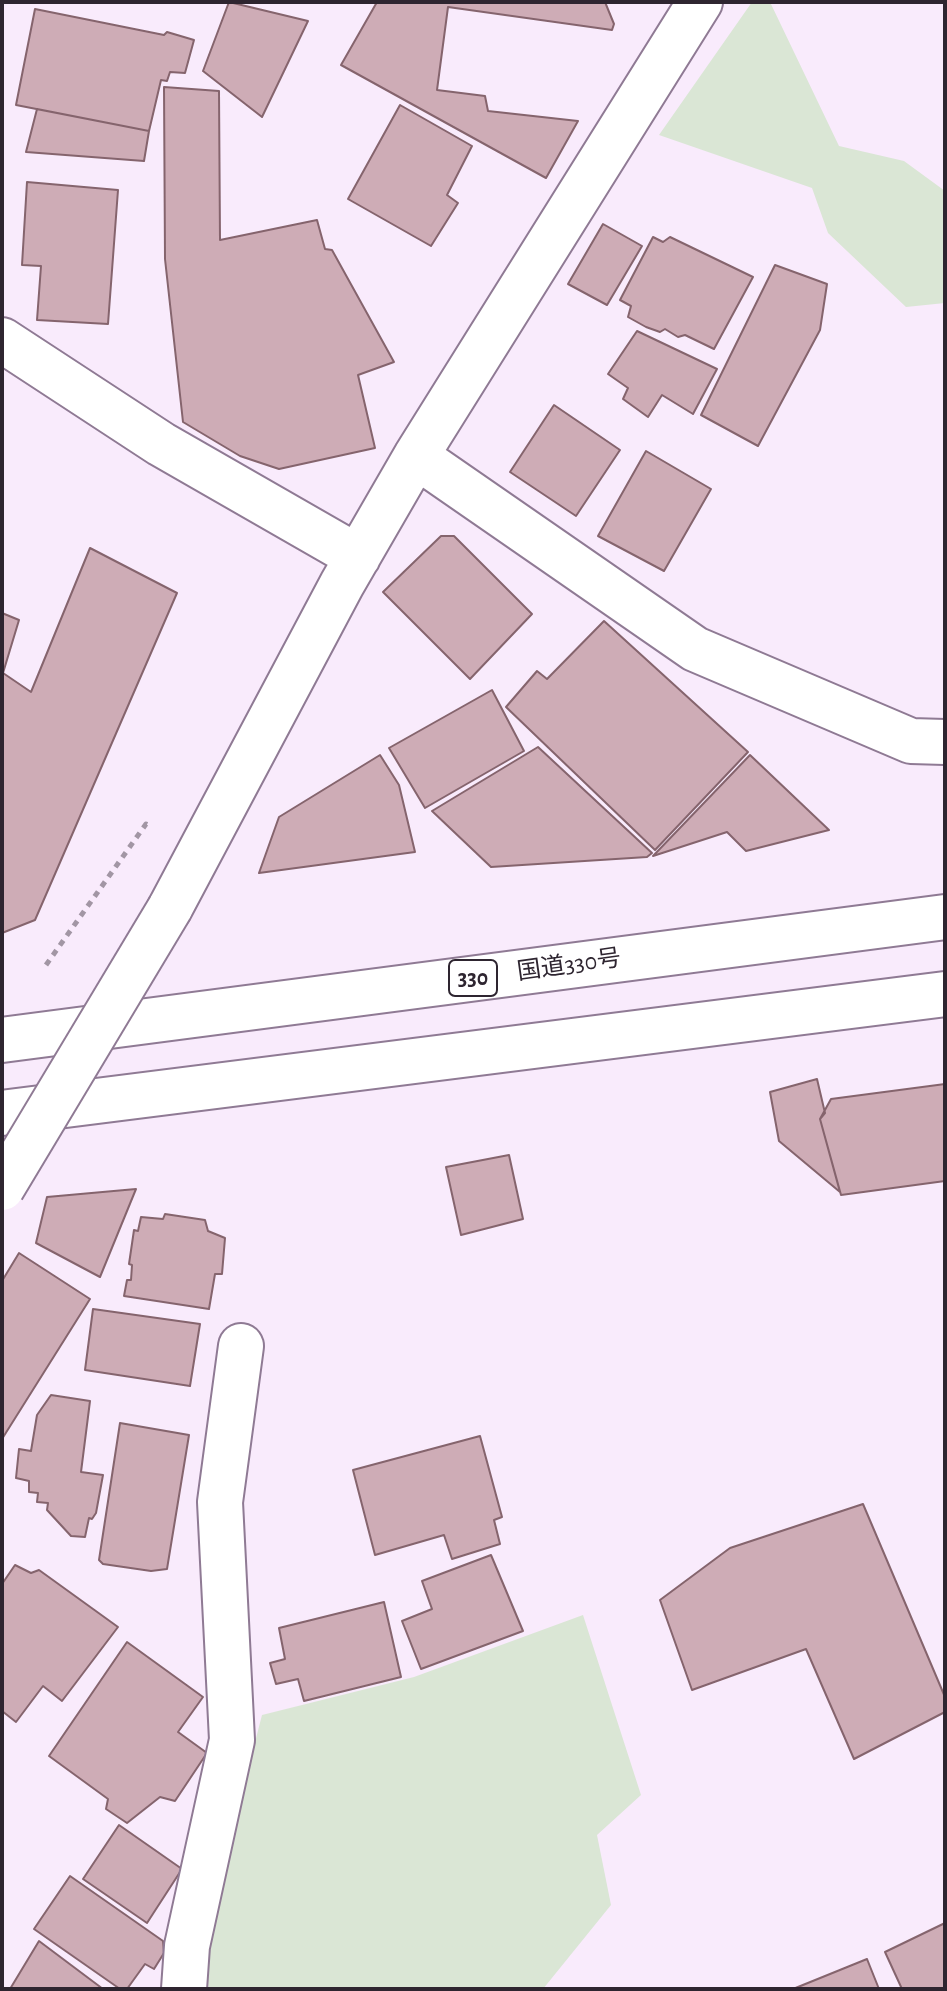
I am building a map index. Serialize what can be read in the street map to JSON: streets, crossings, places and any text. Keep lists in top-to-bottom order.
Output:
{
  "streets": {
    "main road": ["国道330号", "330"]
  }
}
